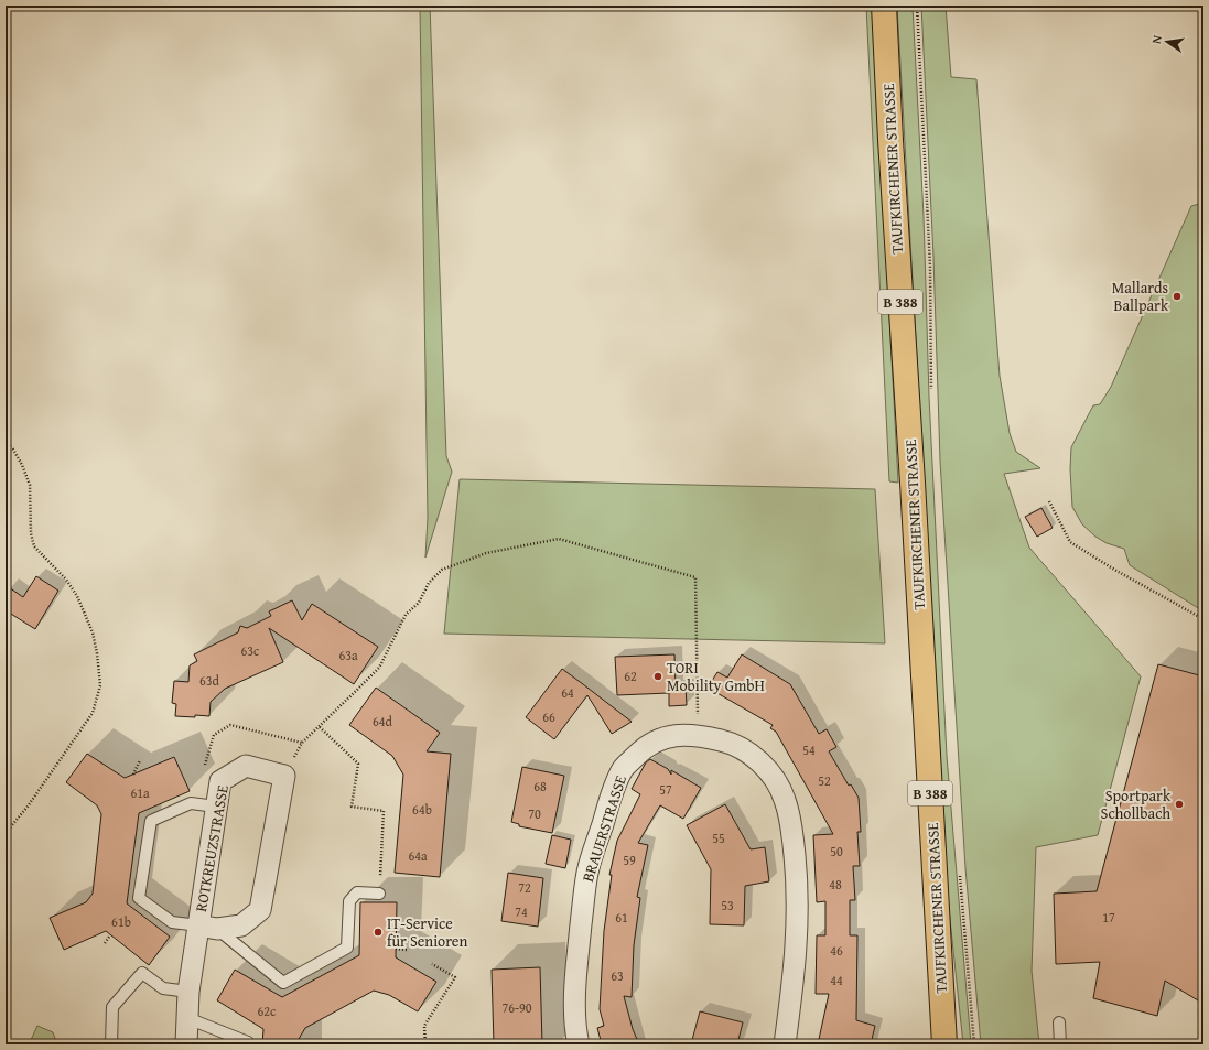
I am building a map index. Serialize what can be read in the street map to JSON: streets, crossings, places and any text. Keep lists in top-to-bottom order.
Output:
{
  "streets": {
    "main road": ["TAUFKIRCHENER STRASSE", "B 388"],
    "street": ["BRAUERSTRASSE", "ROTKREUZSTRASSE"]
  },
  "places": [
    "Mallards Ballpark",
    "TORI Mobility GmbH",
    "Sportpark Schollbach",
    "IT-Service für Senioren"
  ],
  "house_numbers": [
    "63c",
    "63a",
    "62",
    "63d",
    "64",
    "66",
    "64d",
    "54",
    "52",
    "68",
    "57",
    "61a",
    "64b",
    "70",
    "55",
    "50",
    "64a",
    "59",
    "48",
    "72",
    "53",
    "74",
    "61",
    "17",
    "61b",
    "46",
    "63",
    "44",
    "76-90",
    "62c"
  ],
  "north": "left"
}
